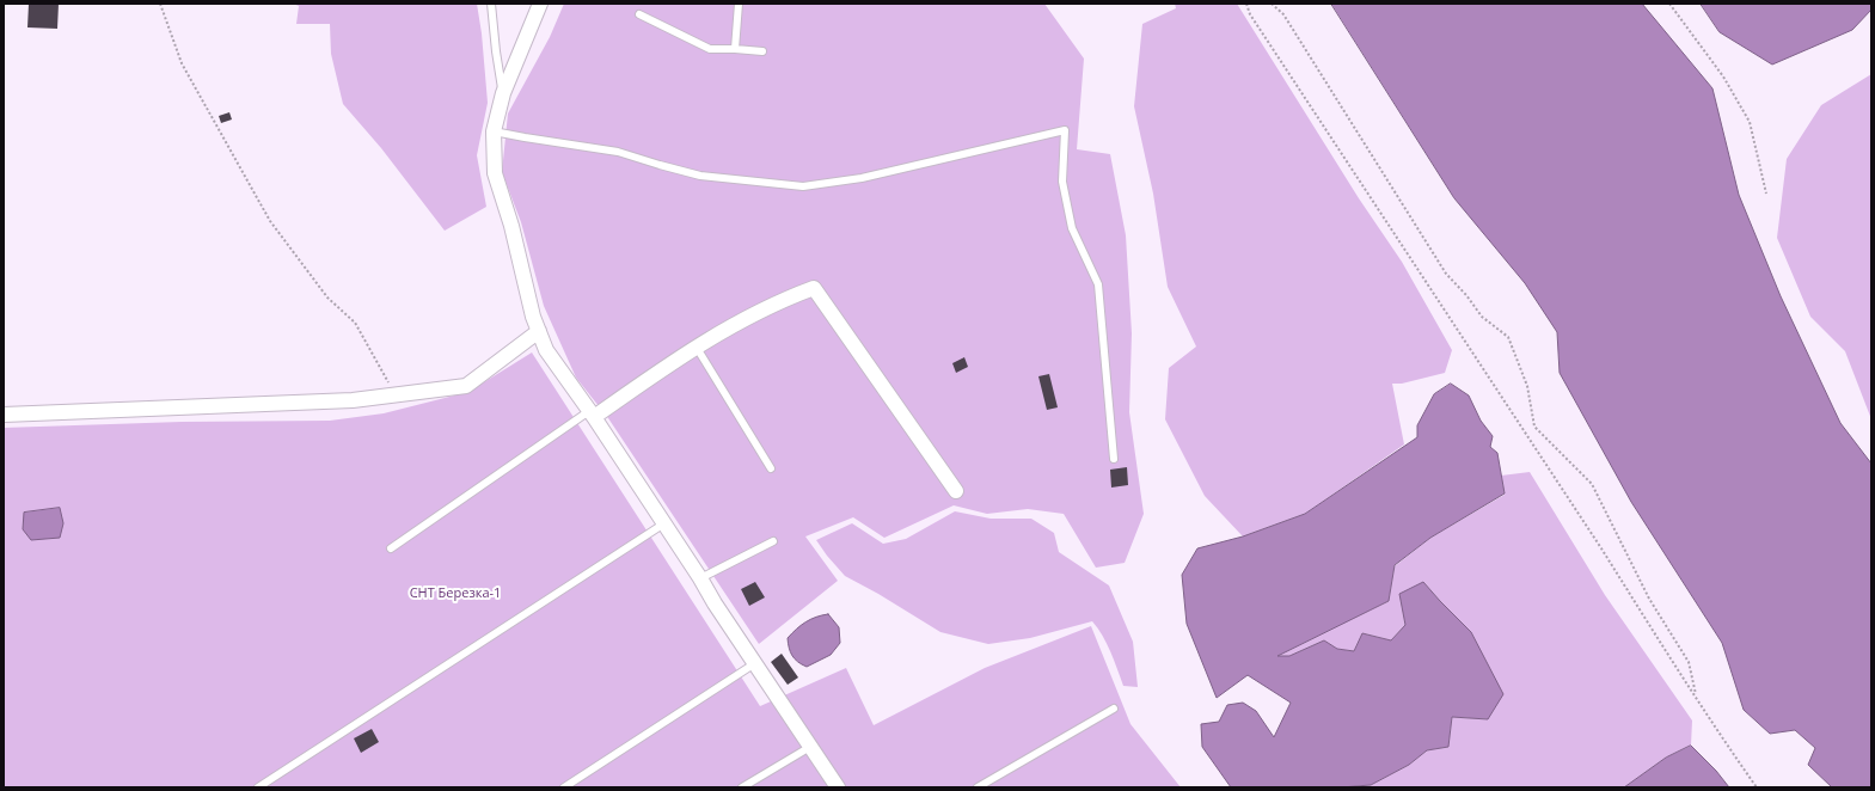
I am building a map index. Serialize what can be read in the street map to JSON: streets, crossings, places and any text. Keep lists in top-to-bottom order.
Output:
{
  "parks": ["СНТ Березка-1"]
}
